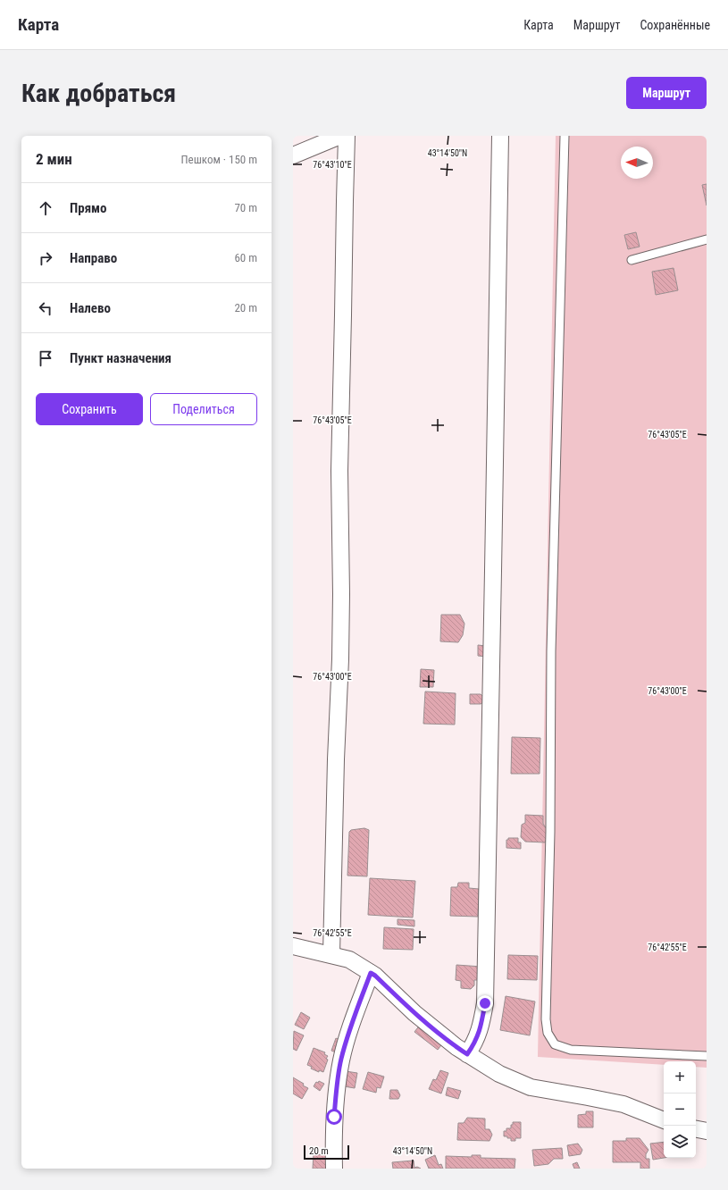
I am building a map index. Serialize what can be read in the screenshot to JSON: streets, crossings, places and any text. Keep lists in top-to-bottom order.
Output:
{
  "scale_bar": "20 m",
  "north": "left",
  "page": {
    "header": "Карта",
    "nav": ["Карта", "Маршрут", "Сохранённые"],
    "buttons": [
      "Маршрут",
      ["Сохранить", "Поделиться"]
    ],
    "title": "Как добраться",
    "heading": ["2 мин", "Пешком · 150 m"],
    "list": [
      ["Прямо", "70 m"],
      ["Направо", "60 m"],
      ["Налево", "20 m"],
      "Пункт назначения"
    ],
    "map_buttons": ["+", "−"],
    "scale": "20 m"
  },
  "coordinates": [
    "43°14'50\"N",
    "76°43'10\"E",
    "76°43'05\"E",
    "76°43'00\"E",
    "76°42'55\"E"
  ]
}
